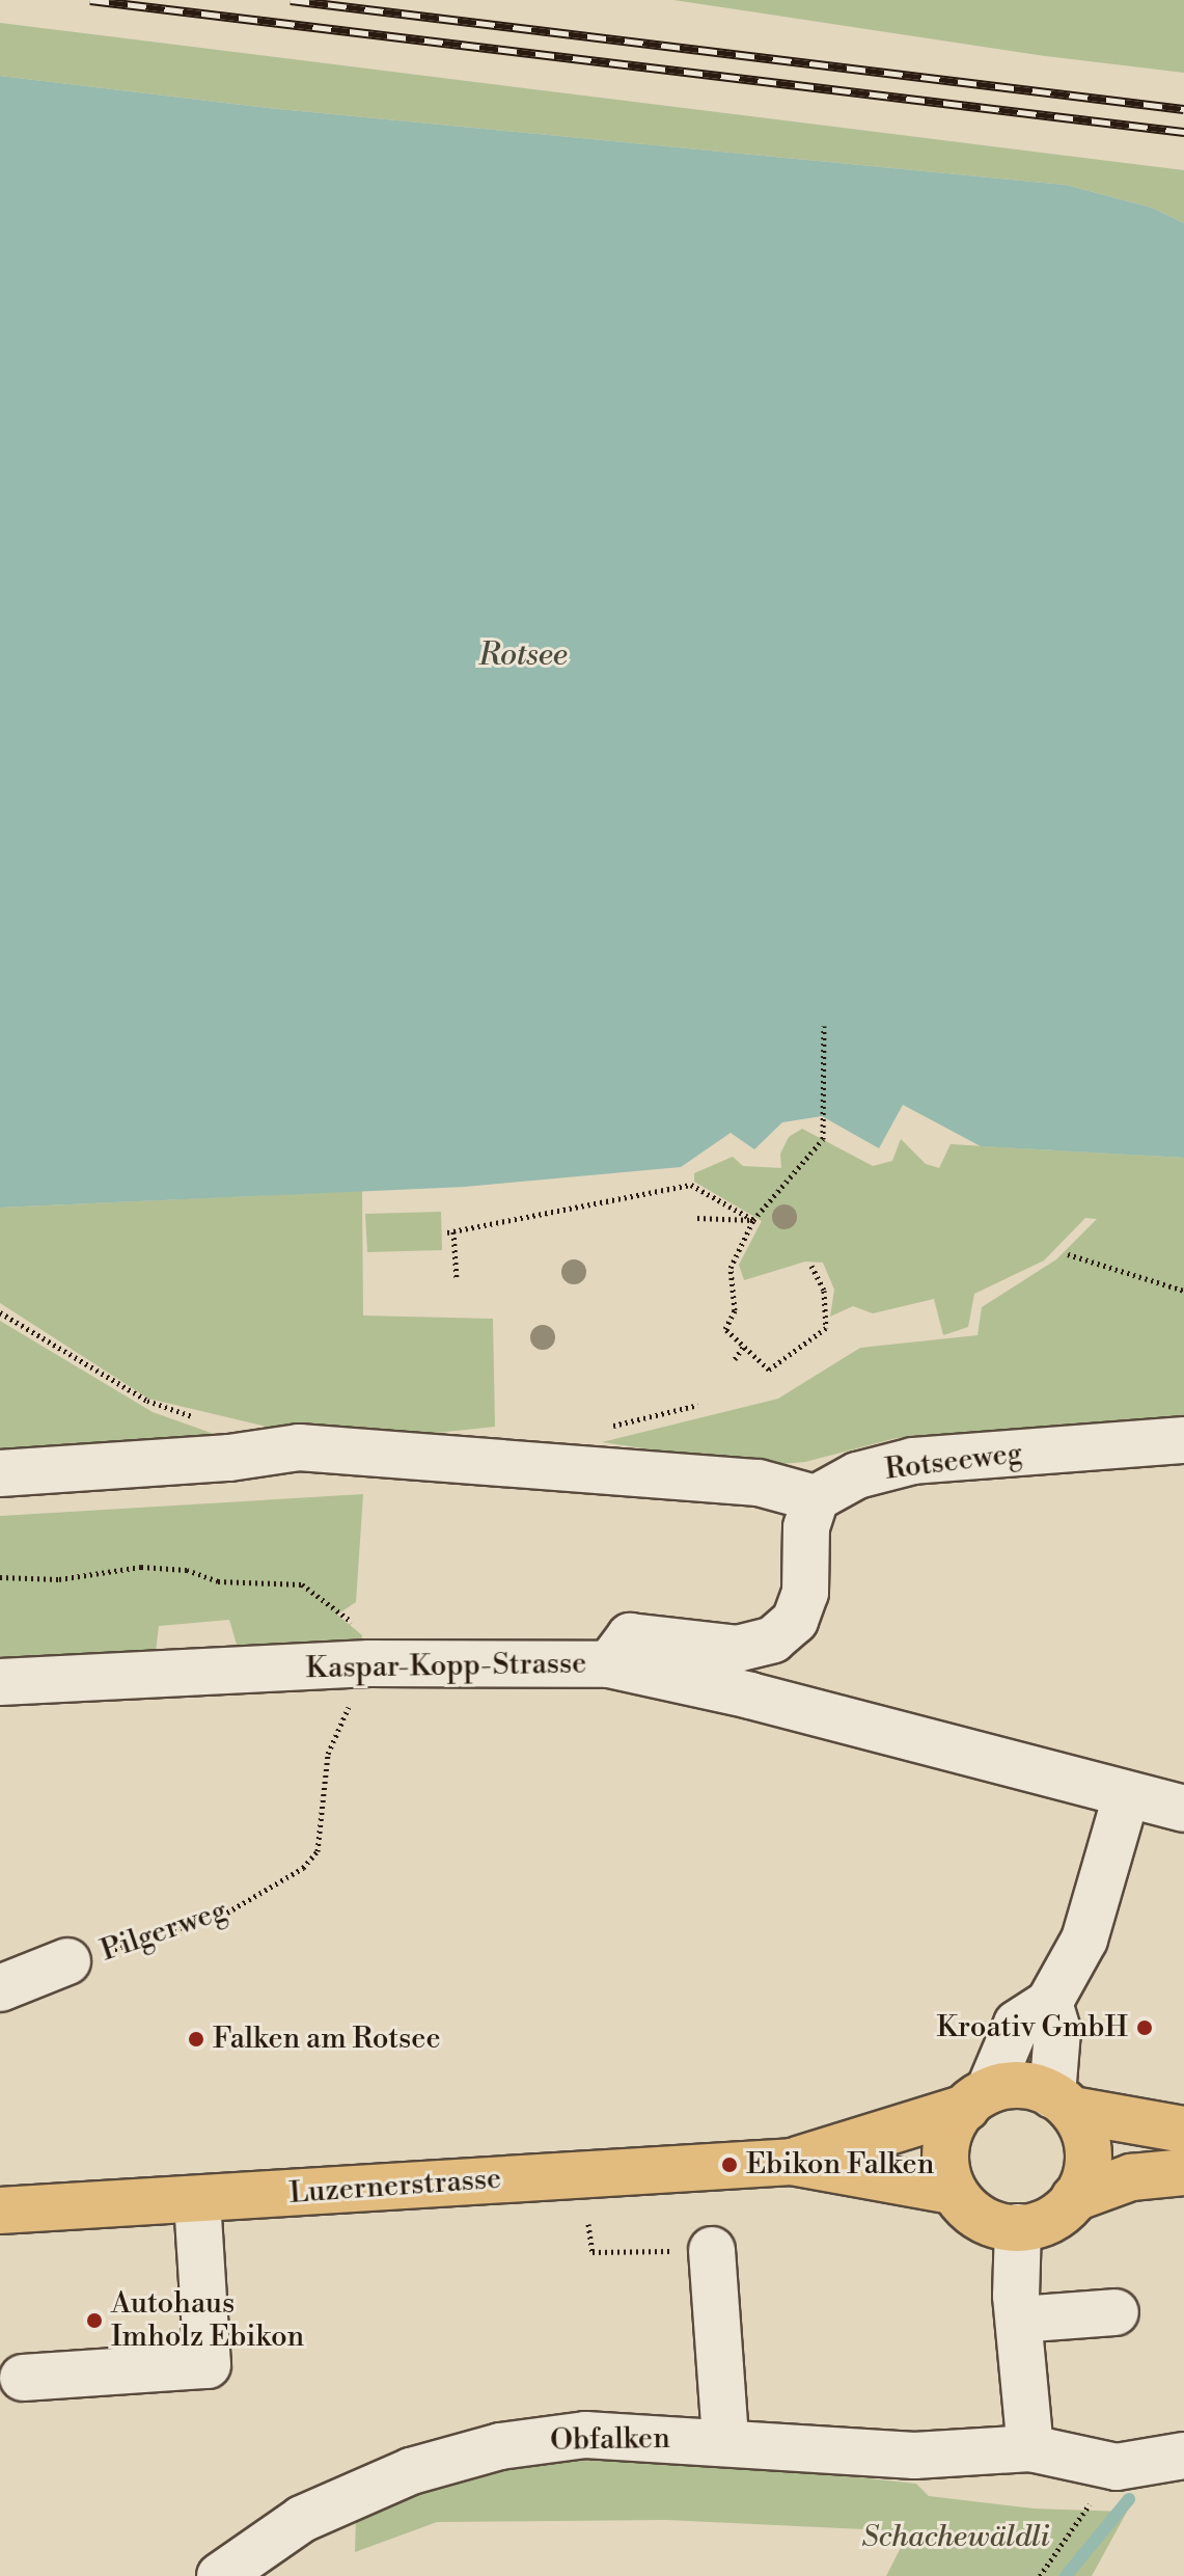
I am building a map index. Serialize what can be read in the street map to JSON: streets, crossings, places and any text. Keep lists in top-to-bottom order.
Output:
{
  "streets": {
    "main road": ["Luzernerstrasse"],
    "street": [
      "Rotseeweg",
      "Kaspar-Kopp-Strasse",
      "Pilgerweg",
      "Obfalken"
    ]
  },
  "crossings": [
    ["Kaspar-Kopp-Strasse", "Pilgerweg"]
  ],
  "water": ["Rotsee"],
  "parks": ["Schachewäldli"],
  "places": [
    "Kroativ GmbH",
    "Falken am Rotsee",
    "Ebikon Falken",
    "Autohaus Imholz Ebikon"
  ]
}
